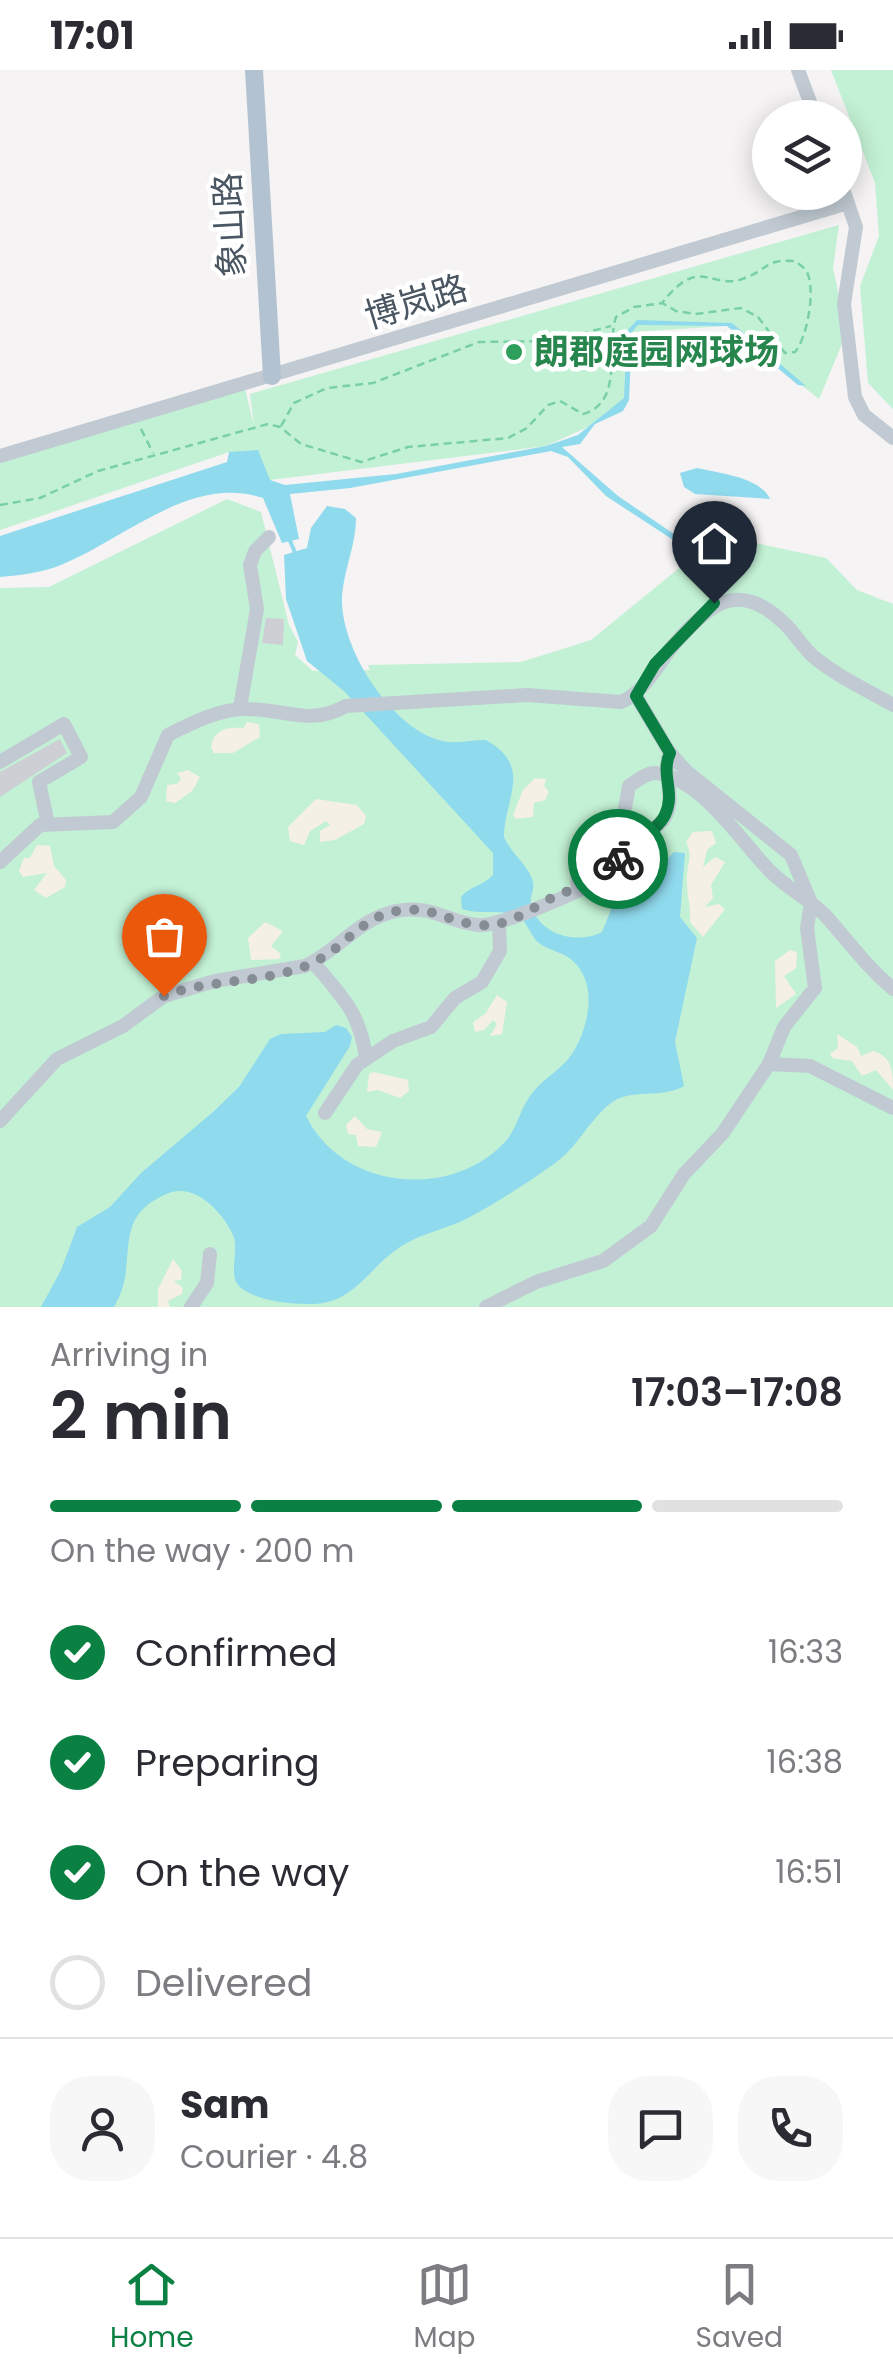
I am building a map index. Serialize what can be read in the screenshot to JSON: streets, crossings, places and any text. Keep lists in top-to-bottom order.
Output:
{
  "streets": {
    "main road": ["象山路"],
    "street": ["博岚路"]
  },
  "crossings": [
    ["象山路", "博岚路"]
  ],
  "places": ["朗郡庭园网球场"],
  "page": {
    "status": "17:01",
    "heading": ["2 min", "Arriving in", "17:03–17:08"],
    "panel": ["Sam", "Courier · 4.8"],
    "bar": "On the way · 200 m",
    "list": [
      ["Confirmed", "16:33"],
      ["Preparing", "16:38"],
      ["On the way", "16:51"],
      "Delivered"
    ],
    "tabs": ["Home", "Map", "Saved"]
  }
}
